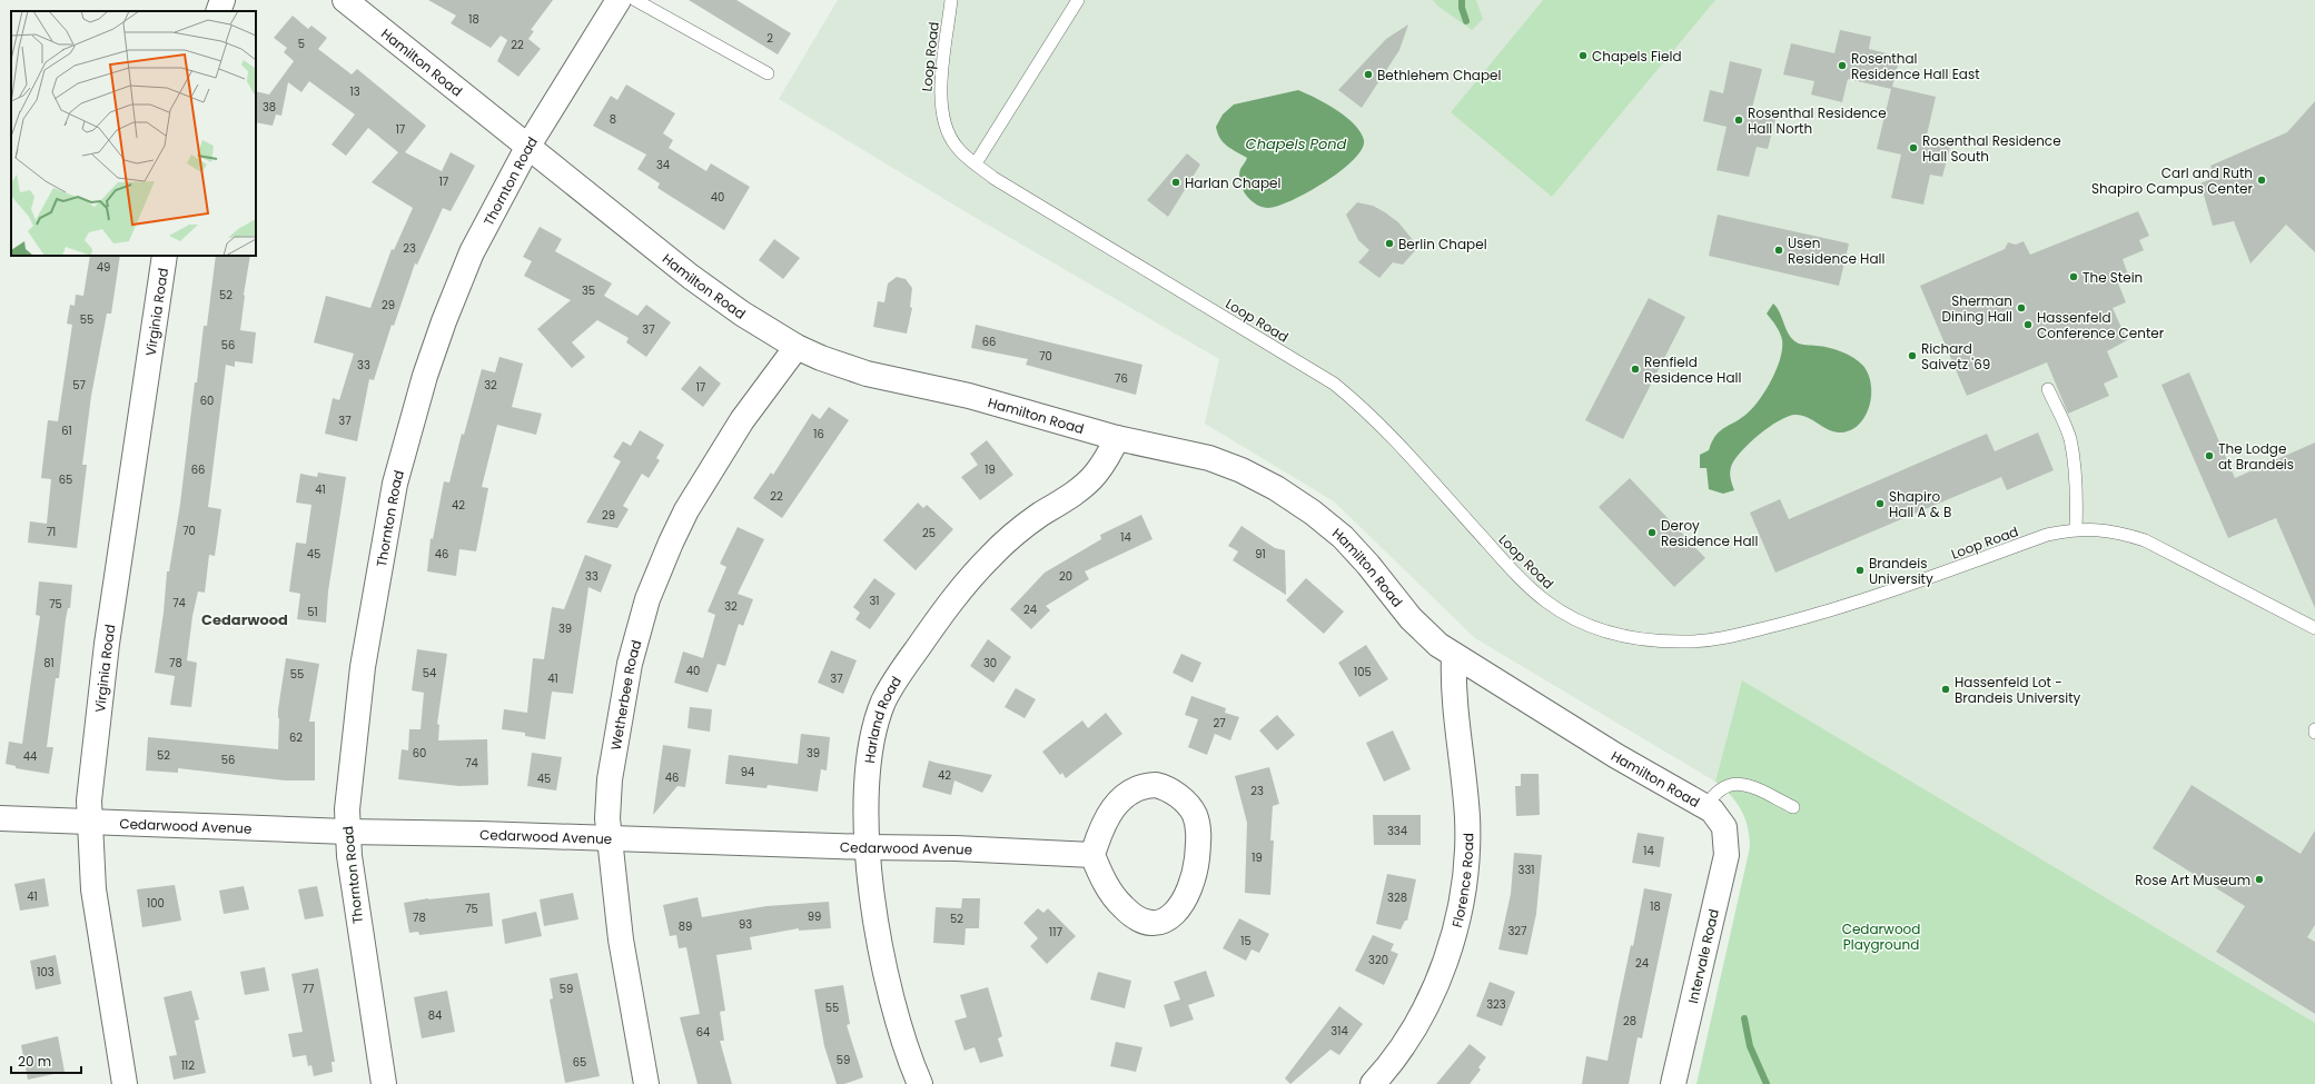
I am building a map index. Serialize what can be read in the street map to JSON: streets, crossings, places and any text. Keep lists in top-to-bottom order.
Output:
{
  "streets": {
    "street": [
      "Hamilton Road",
      "Thornton Road",
      "Virginia Road",
      "Wetherbee Road",
      "Harland Road",
      "Cedarwood Avenue",
      "Florence Road",
      "Intervale Road"
    ],
    "lane": ["Loop Road"]
  },
  "crossings": [
    ["Hamilton Road", "Thornton Road"],
    ["Hamilton Road", "Wetherbee Road"],
    ["Hamilton Road", "Harland Road"],
    ["Hamilton Road", "Florence Road"],
    ["Hamilton Road", "Intervale Road"],
    ["Thornton Road", "Cedarwood Avenue"],
    ["Virginia Road", "Cedarwood Avenue"],
    ["Wetherbee Road", "Cedarwood Avenue"],
    ["Harland Road", "Cedarwood Avenue"]
  ],
  "districts": ["Cedarwood"],
  "water": ["Chapels Pond"],
  "parks": ["Cedarwood Playground"],
  "places": [
    "Chapels Field",
    "Rosenthal Residence Hall East",
    "Bethlehem Chapel",
    "Rosenthal Residence Hall North",
    "Rosenthal Residence Hall South",
    "Carl and Ruth Shapiro Campus Center",
    "Harlan Chapel",
    "Berlin Chapel",
    "Usen Residence Hall",
    "The Stein",
    "Sherman Dining Hall",
    "Hassenfeld Conference Center",
    "Richard Saivetz '69",
    "Renfield Residence Hall",
    "The Lodge at Brandeis",
    "Shapiro Hall A & B",
    "Deroy Residence Hall",
    "Brandeis University",
    "Hassenfeld Lot - Brandeis University",
    "Rose Art Museum"
  ],
  "house_numbers": [
    "18",
    "2",
    "5",
    "22",
    "13",
    "38",
    "8",
    "17",
    "34",
    "17",
    "40",
    "23",
    "49",
    "35",
    "52",
    "29",
    "55",
    "37",
    "66",
    "56",
    "70",
    "33",
    "76",
    "57",
    "32",
    "17",
    "60",
    "37",
    "61",
    "16",
    "66",
    "19",
    "65",
    "41",
    "22",
    "42",
    "29",
    "70",
    "71",
    "25",
    "14",
    "45",
    "46",
    "91",
    "33",
    "20",
    "31",
    "74",
    "75",
    "32",
    "24",
    "51",
    "39",
    "81",
    "78",
    "30",
    "40",
    "105",
    "54",
    "55",
    "41",
    "37",
    "27",
    "62",
    "60",
    "39",
    "52",
    "44",
    "56",
    "74",
    "94",
    "42",
    "46",
    "45",
    "23",
    "334",
    "14",
    "19",
    "331",
    "41",
    "328",
    "100",
    "18",
    "75",
    "99",
    "78",
    "52",
    "93",
    "89",
    "327",
    "117",
    "15",
    "320",
    "24",
    "103",
    "77",
    "59",
    "323",
    "55",
    "84",
    "28",
    "314",
    "64",
    "59",
    "65",
    "112"
  ],
  "scale_bar": "20 m"
}
